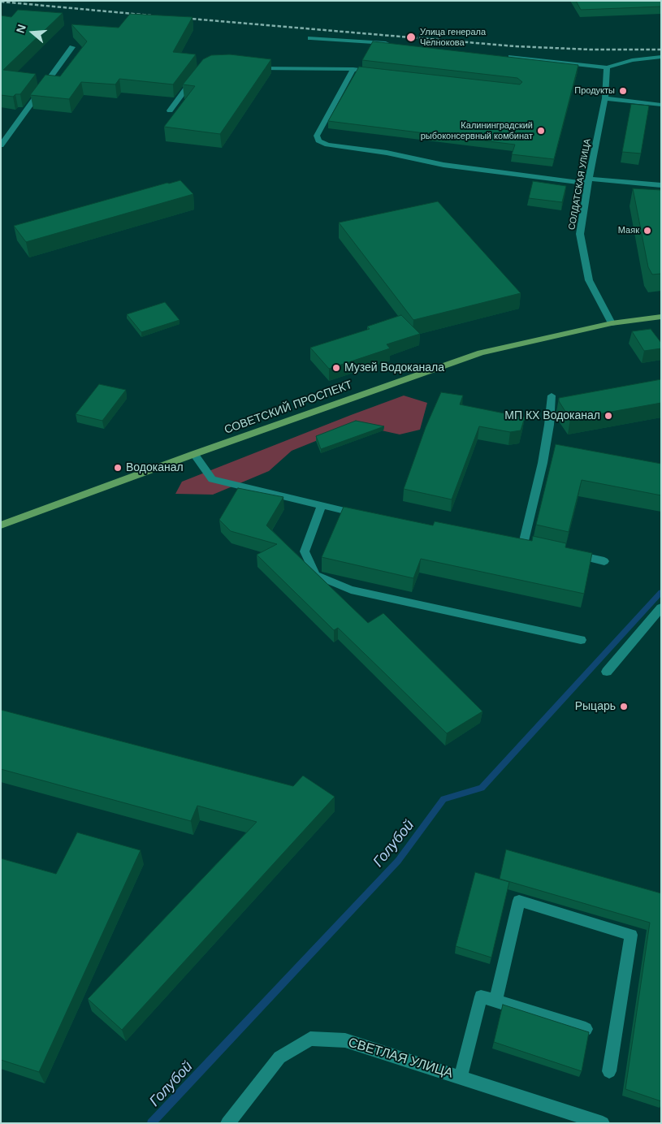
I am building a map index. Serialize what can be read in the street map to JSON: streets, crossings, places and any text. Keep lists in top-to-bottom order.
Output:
{
  "streets": {
    "main road": ["СОВЕТСКИЙ ПРОСПЕКТ"],
    "street": ["СОЛДАТСКАЯ УЛИЦА", "СВЕТЛАЯ УЛИЦА"]
  },
  "crossings": [
    ["СОЛДАТСКАЯ УЛИЦА", "СОВЕТСКИЙ ПРОСПЕКТ"]
  ],
  "water": ["Голубой"],
  "places": [
    "Улица генерала Челнокова",
    "Продукты",
    "Калининградский рыбоконсервный комбинат",
    "Маяк",
    "Музей Водоканала",
    "МП КХ Водоканал",
    "Водоканал",
    "Рыцарь"
  ],
  "north": "left"
}
